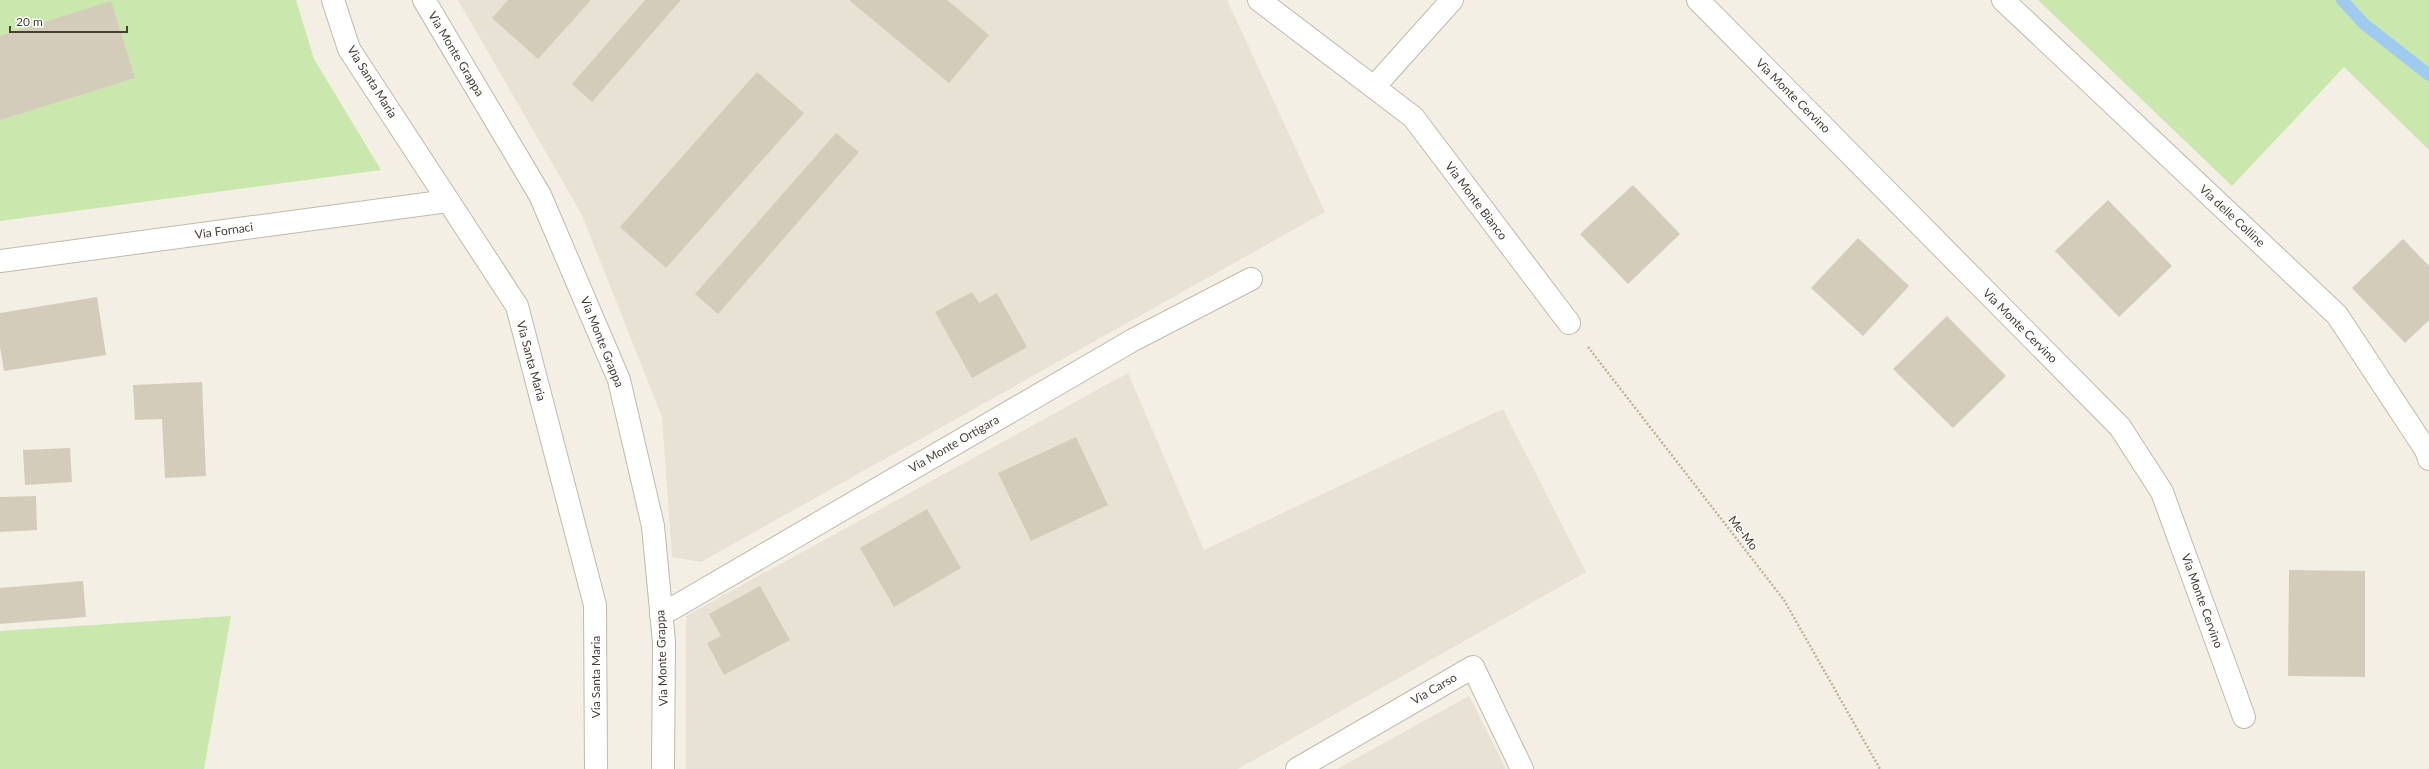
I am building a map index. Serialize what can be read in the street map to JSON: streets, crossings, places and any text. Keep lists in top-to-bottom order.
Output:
{
  "streets": {
    "street": [
      "Via Monte Grappa",
      "Via Santa Maria",
      "Via Monte Cervino",
      "Via Monte Bianco",
      "Via delle Colline",
      "Via Fornaci",
      "Via Monte Ortigara",
      "Via Carso"
    ],
    "path": ["Me-Mo"]
  },
  "crossings": [
    ["Via Monte Grappa", "Via Monte Ortigara"],
    ["Via Santa Maria", "Via Fornaci"],
    ["Via Monte Bianco", "Me-Mo"]
  ],
  "scale_bar": "20 m"
}
